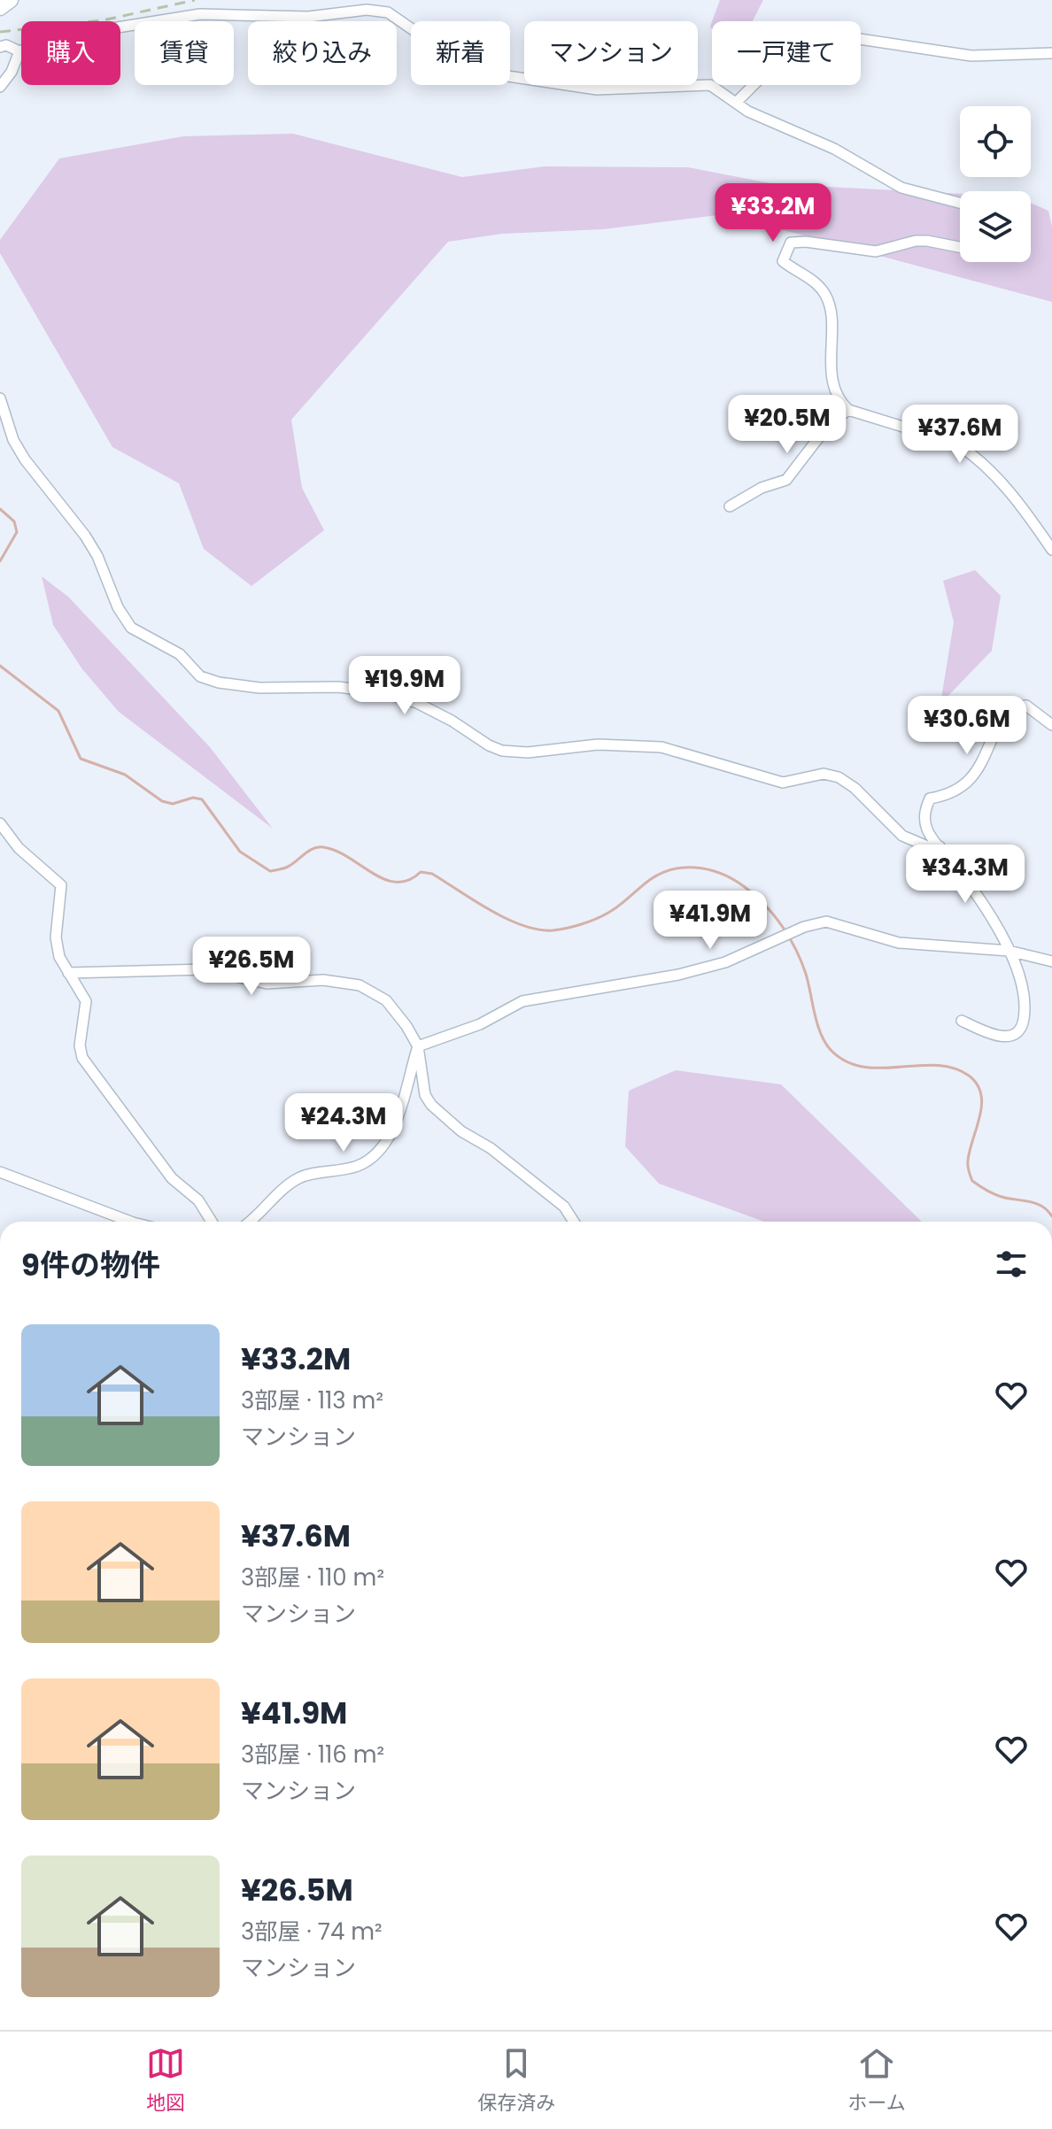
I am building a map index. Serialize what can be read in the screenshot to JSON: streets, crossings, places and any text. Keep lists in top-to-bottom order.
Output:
{
  "page": {
    "chip": [
      "購入",
      "賃貸",
      "絞り込み",
      "新着",
      "マンション",
      "一戸建て"
    ],
    "price": [
      "¥33.2M",
      "¥20.5M",
      "¥37.6M",
      "¥19.9M",
      "¥30.6M",
      "¥34.3M",
      "¥41.9M",
      "¥26.5M",
      "¥24.3M"
    ],
    "heading": "9件の物件",
    "list": [
      {
        "name": "¥33.2M",
        "note": "3部屋 · 113 m² · マンション"
      },
      {
        "name": "¥37.6M",
        "note": "3部屋 · 110 m² · マンション"
      },
      {
        "name": "¥41.9M",
        "note": "3部屋 · 116 m² · マンション"
      },
      {
        "name": "¥26.5M",
        "note": "3部屋 · 74 m² · マンション"
      }
    ],
    "tabs": ["地図", "保存済み", "ホーム"]
  }
}
